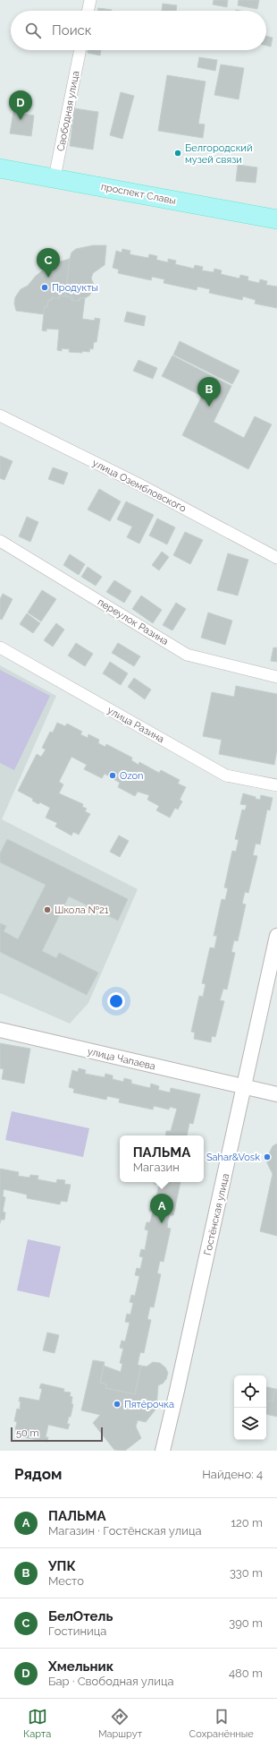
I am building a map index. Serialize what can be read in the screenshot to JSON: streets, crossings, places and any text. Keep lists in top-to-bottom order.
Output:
{
  "streets": {
    "main road": ["проспект Славы"],
    "street": [
      "Свободная улица",
      "улица Озембловского",
      "переулок Разина",
      "улица Разина",
      "улица Чапаева",
      "Гостёнская улица"
    ]
  },
  "crossings": [
    ["Свободная улица", "проспект Славы"],
    ["улица Чапаева", "Гостёнская улица"]
  ],
  "places": [
    "Белгородский музей связи",
    "Продукты",
    "Ozon",
    "Школа №21",
    "Sahar&Vosk",
    "Пятёрочка"
  ],
  "scale_bar": "50 m",
  "page": {
    "search": "Поиск",
    "pins": [
      "D",
      "C",
      "B",
      "A"
    ],
    "popup": ["ПАЛЬМА", "Магазин"],
    "scale": "50 m",
    "heading": ["Рядом", "Найдено: 4"],
    "list": [
      {
        "mark": "A",
        "name": "ПАЛЬМА",
        "note": "Магазин · Гостёнская улица",
        "value": "120 m"
      },
      {
        "mark": "B",
        "name": "УПК",
        "note": "Место",
        "value": "330 m"
      },
      {
        "mark": "C",
        "name": "БелОтель",
        "note": "Гостиница",
        "value": "390 m"
      },
      {
        "mark": "D",
        "name": "Хмельник",
        "note": "Бар · Свободная улица",
        "value": "480 m"
      }
    ],
    "nav": ["Карта", "Маршрут", "Сохранённые"]
  }
}
